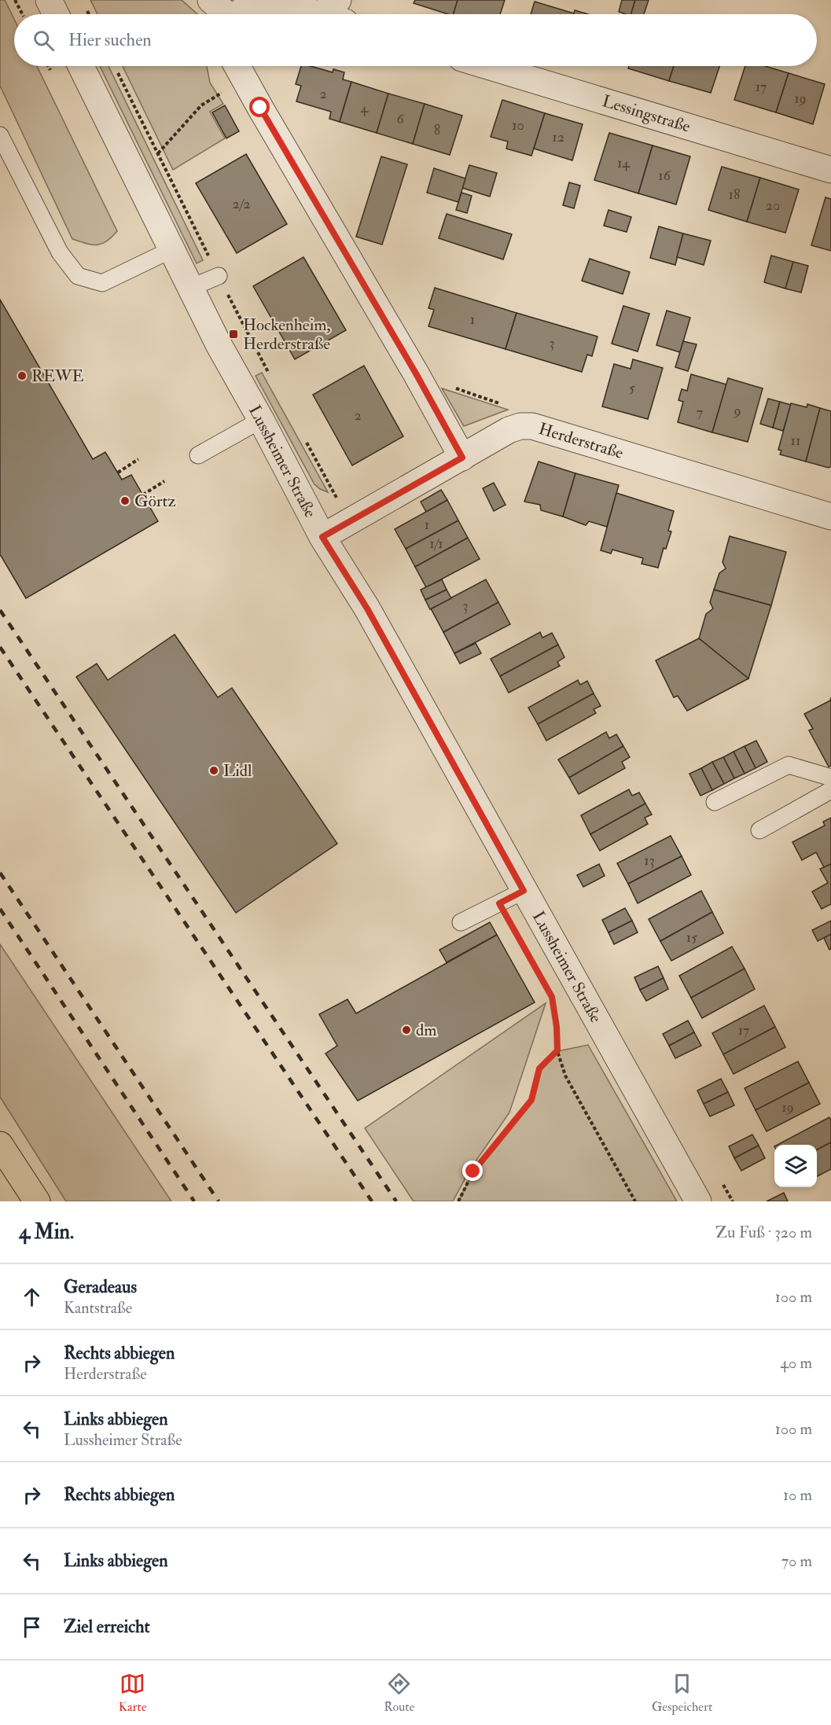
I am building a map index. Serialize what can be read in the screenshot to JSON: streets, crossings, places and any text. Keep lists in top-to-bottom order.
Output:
{
  "streets": {
    "street": ["Lessingstraße", "Herderstraße", "Lussheimer Straße"]
  },
  "crossings": [
    ["Herderstraße", "Lussheimer Straße"]
  ],
  "places": {
    "transit": ["Hockenheim, Herderstraße"],
    "other": [
      "REWE",
      "Görtz",
      "Lidl",
      "dm"
    ]
  },
  "house_numbers": [
    "17",
    "2",
    "19",
    "4",
    "6",
    "10",
    "8",
    "12",
    "14",
    "16",
    "18",
    "2/2",
    "20",
    "1",
    "3",
    "5",
    "9",
    "7",
    "2",
    "11",
    "1",
    "1/1",
    "3",
    "13",
    "15",
    "17",
    "19"
  ],
  "page": {
    "search": "Hier suchen",
    "heading": ["4 Min.", "Zu Fuß · 320 m"],
    "list": [
      ["Geradeaus", "Kantstraße", "100 m"],
      ["Rechts abbiegen", "Herderstraße", "40 m"],
      ["Links abbiegen", "Lussheimer Straße", "100 m"],
      ["Rechts abbiegen", "10 m"],
      ["Links abbiegen", "70 m"],
      "Ziel erreicht"
    ],
    "nav": ["Karte", "Route", "Gespeichert"]
  }
}
